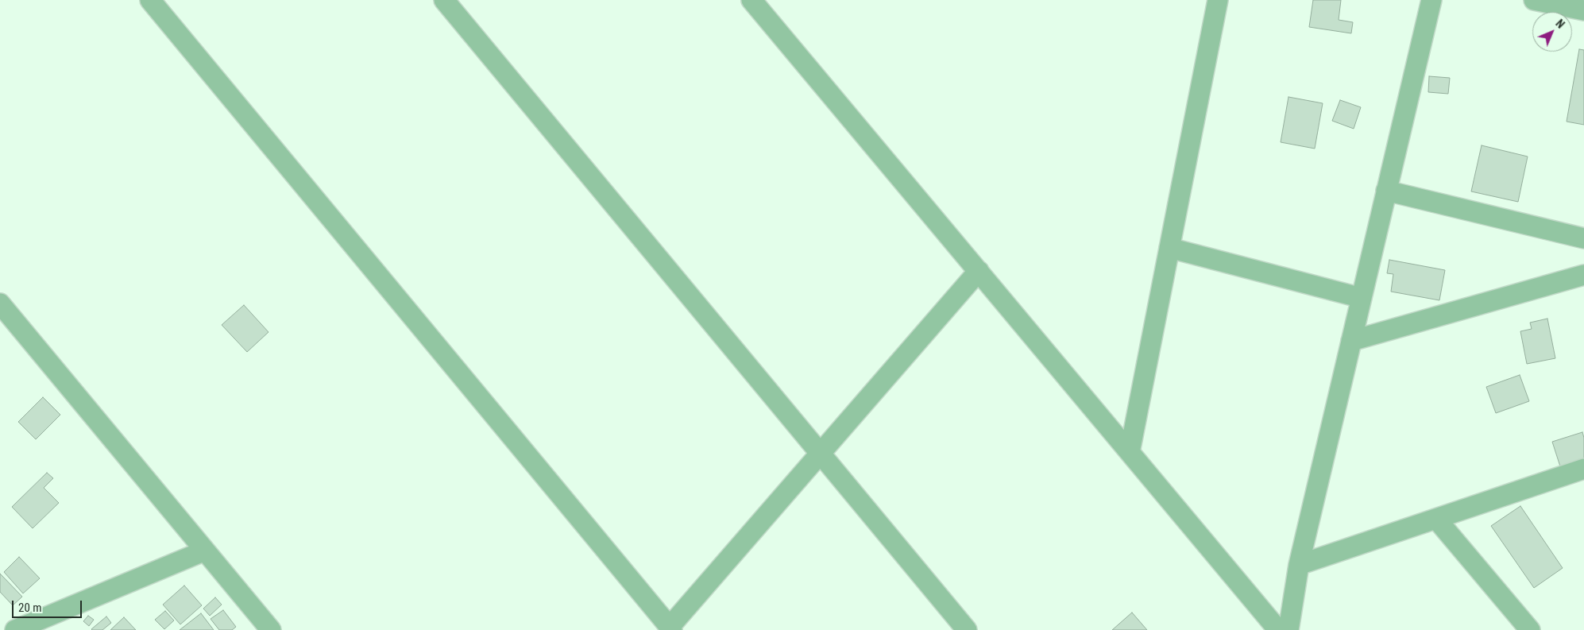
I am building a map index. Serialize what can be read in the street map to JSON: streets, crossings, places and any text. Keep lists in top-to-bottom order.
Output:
{
  "scale_bar": "20 m",
  "north": "top right"
}
